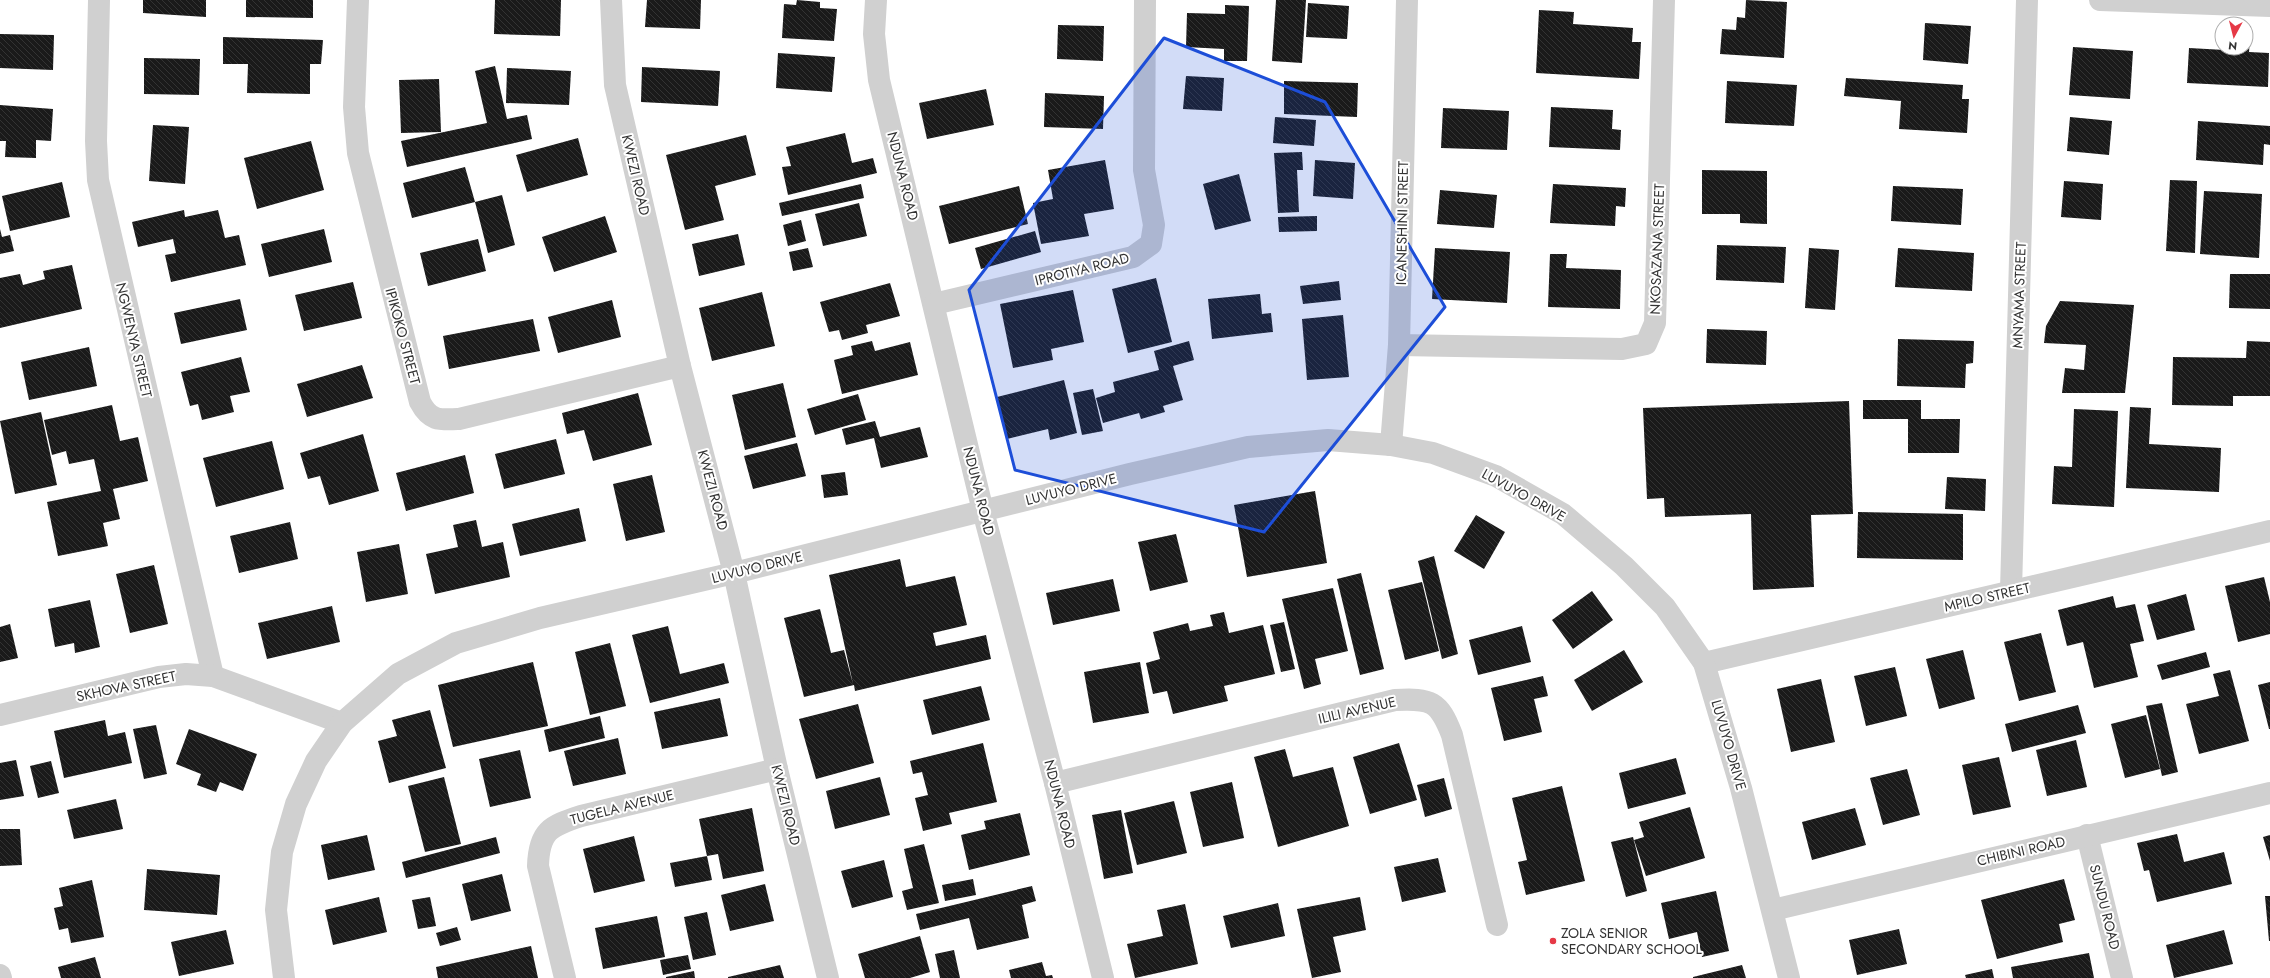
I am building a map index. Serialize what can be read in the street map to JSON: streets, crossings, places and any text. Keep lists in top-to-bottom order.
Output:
{
  "streets": {
    "street": [
      "KWEZI ROAD",
      "NDUNA ROAD",
      "ICANESHINI STREET",
      "NKOSAZANA STREET",
      "IPROTIYA ROAD",
      "MNYAMA STREET",
      "IPIKOKO STREET",
      "NGWENYA STREET",
      "LUVUYO DRIVE",
      "MPILO STREET",
      "SKHOVA STREET",
      "ILILI AVENUE",
      "TUGELA AVENUE",
      "CHIBINI ROAD",
      "SUNDU ROAD"
    ]
  },
  "crossings": [
    ["KWEZI ROAD", "IPIKOKO STREET"],
    ["KWEZI ROAD", "LUVUYO DRIVE"],
    ["KWEZI ROAD", "TUGELA AVENUE"],
    ["NDUNA ROAD", "IPROTIYA ROAD"],
    ["NDUNA ROAD", "LUVUYO DRIVE"],
    ["NDUNA ROAD", "ILILI AVENUE"],
    ["ICANESHINI STREET", "NKOSAZANA STREET"],
    ["ICANESHINI STREET", "LUVUYO DRIVE"],
    ["MNYAMA STREET", "MPILO STREET"],
    ["NGWENYA STREET", "SKHOVA STREET"],
    ["LUVUYO DRIVE", "MPILO STREET"],
    ["LUVUYO DRIVE", "SKHOVA STREET"],
    ["LUVUYO DRIVE", "CHIBINI ROAD"],
    ["CHIBINI ROAD", "SUNDU ROAD"]
  ],
  "places": ["ZOLA SENIOR SECONDARY SCHOOL"],
  "north": "bottom"
}
